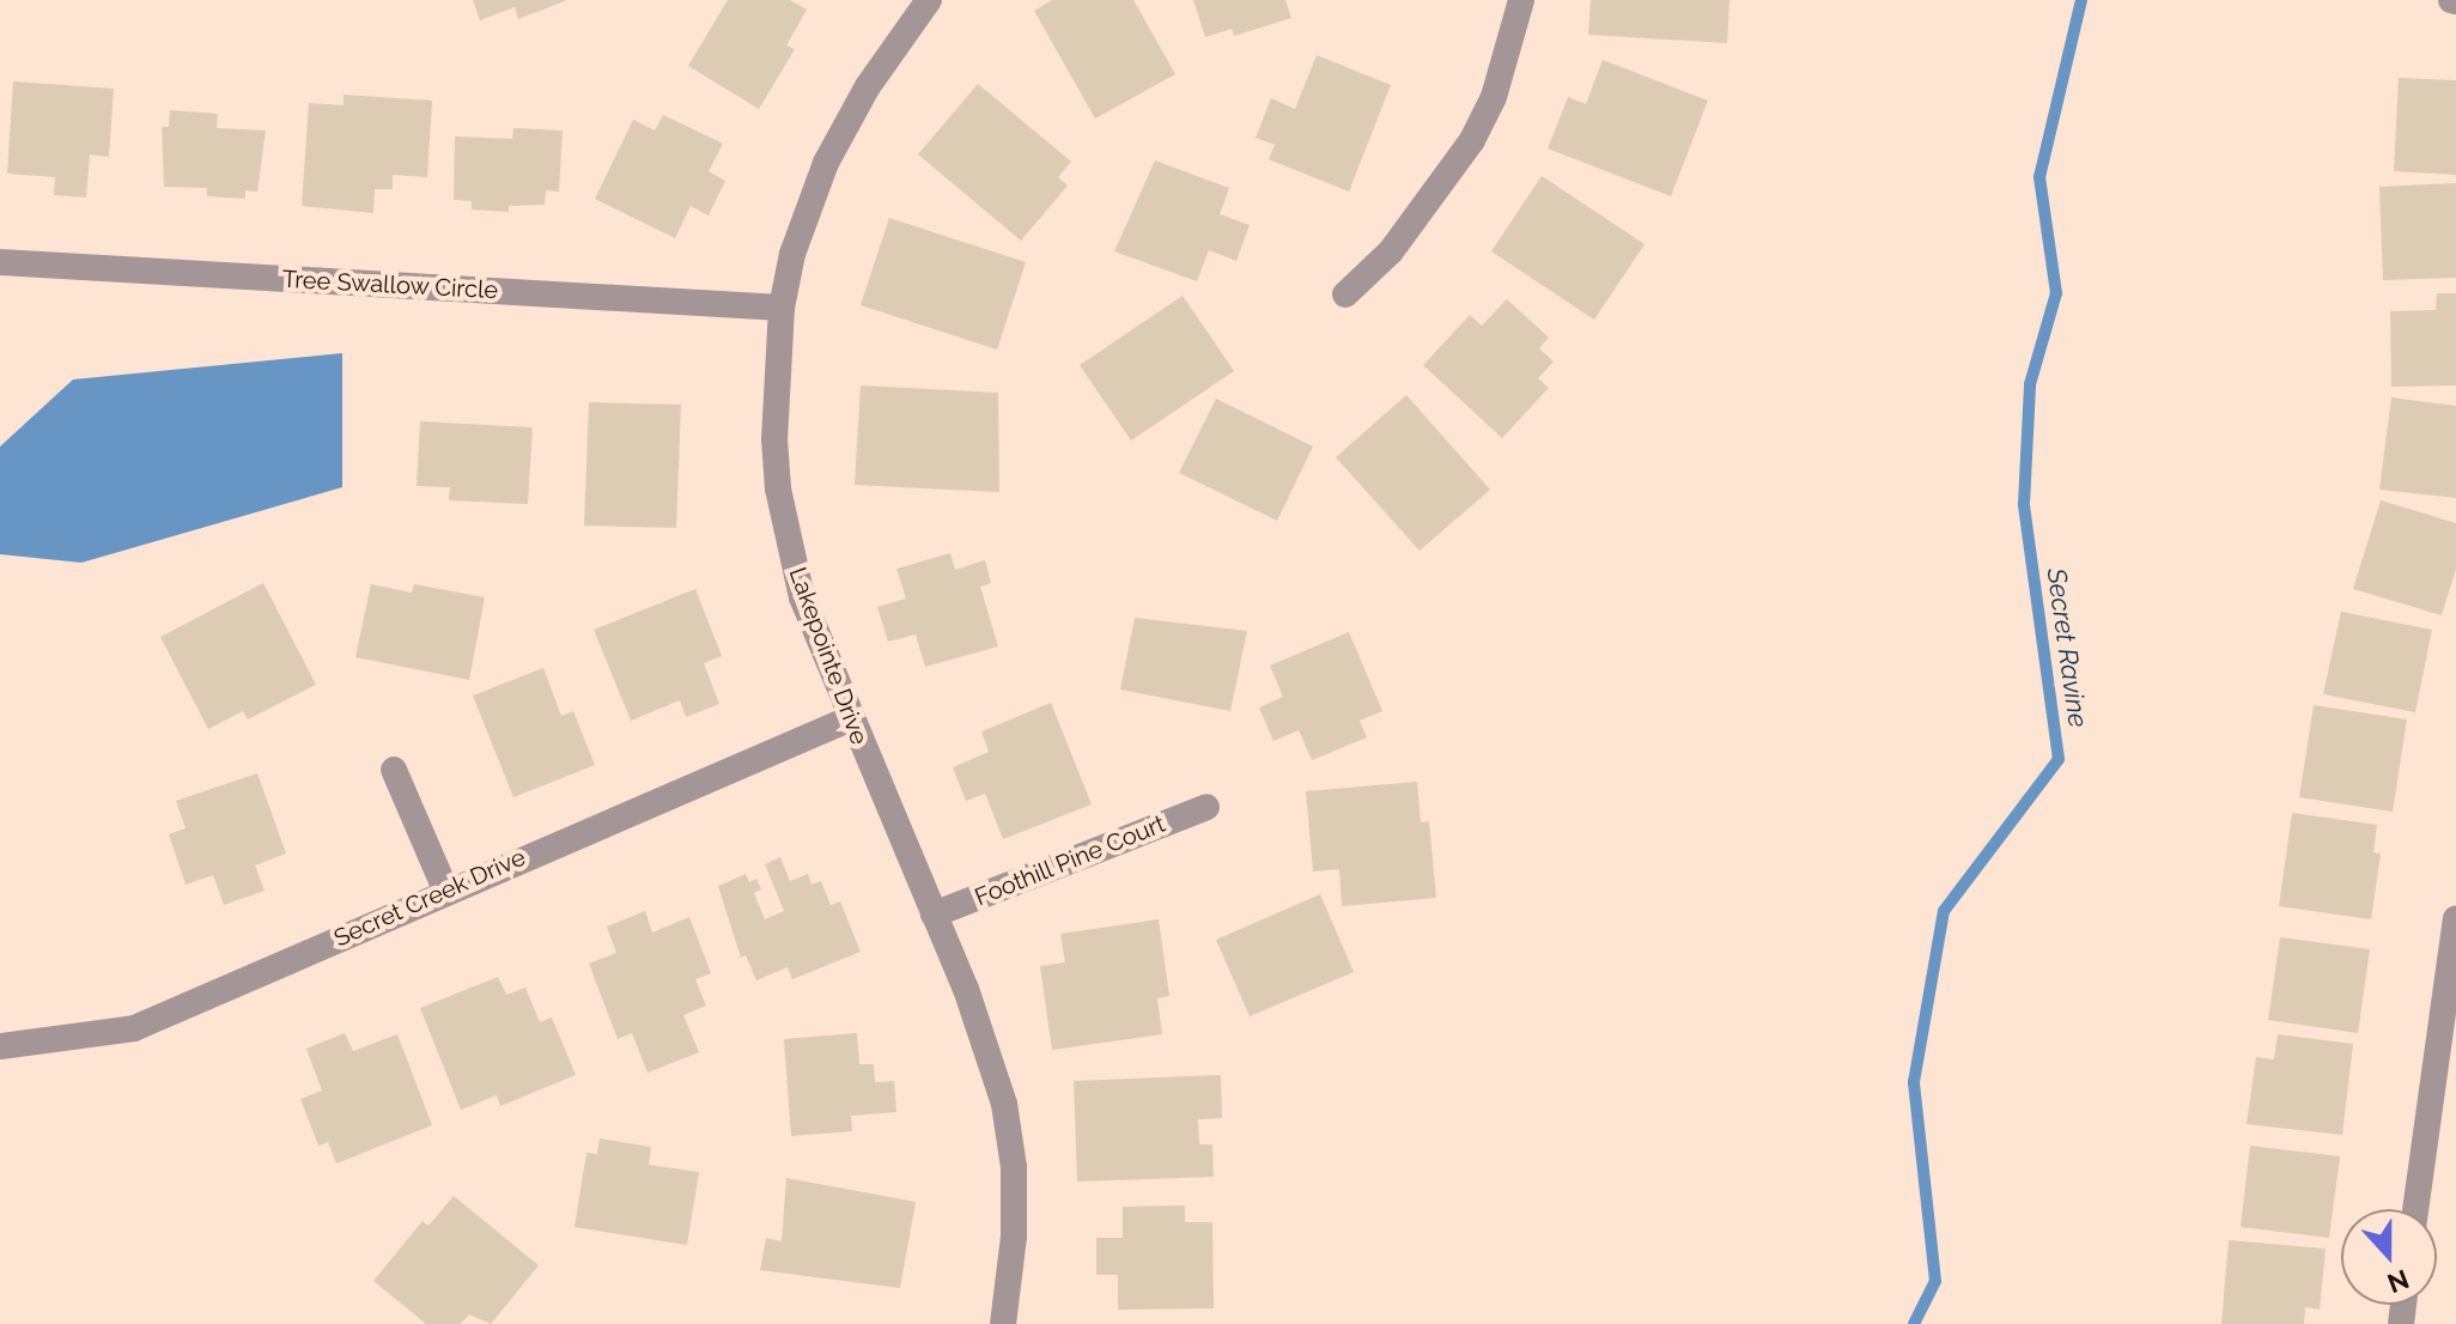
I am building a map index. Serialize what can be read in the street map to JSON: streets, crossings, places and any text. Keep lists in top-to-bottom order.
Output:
{
  "streets": {
    "street": [
      "Tree Swallow Circle",
      "Lakepointe Drive",
      "Foothill Pine Court",
      "Secret Creek Drive"
    ]
  },
  "crossings": [
    ["Tree Swallow Circle", "Lakepointe Drive"],
    ["Lakepointe Drive", "Foothill Pine Court"],
    ["Lakepointe Drive", "Secret Creek Drive"]
  ],
  "water": ["Secret Ravine"],
  "north": "bottom"
}
